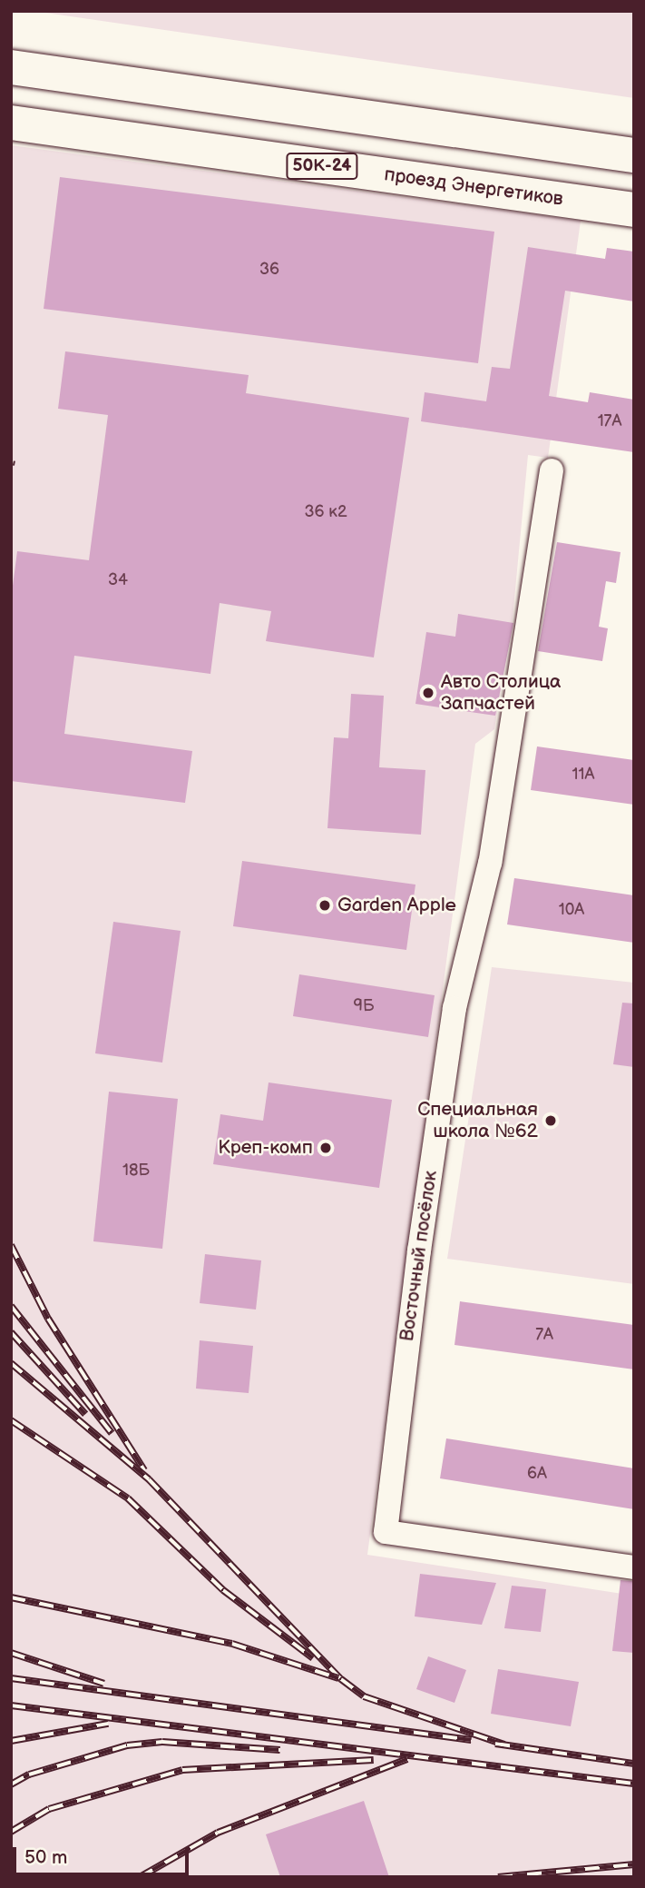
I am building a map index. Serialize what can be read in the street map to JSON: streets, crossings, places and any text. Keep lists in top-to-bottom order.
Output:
{
  "streets": {
    "main road": ["50К-24", "проезд Энергетиков"],
    "street": ["Восточный посёлок"]
  },
  "places": [
    "Авто Столица Запчастей",
    "Garden Apple",
    "Специальная школа №62",
    "Креп-комп"
  ],
  "house_numbers": [
    "36",
    "17А",
    "36 к2",
    "34",
    "11А",
    "10А",
    "9Б",
    "18Б",
    "7А",
    "6А"
  ],
  "scale_bar": "50 m"
}
